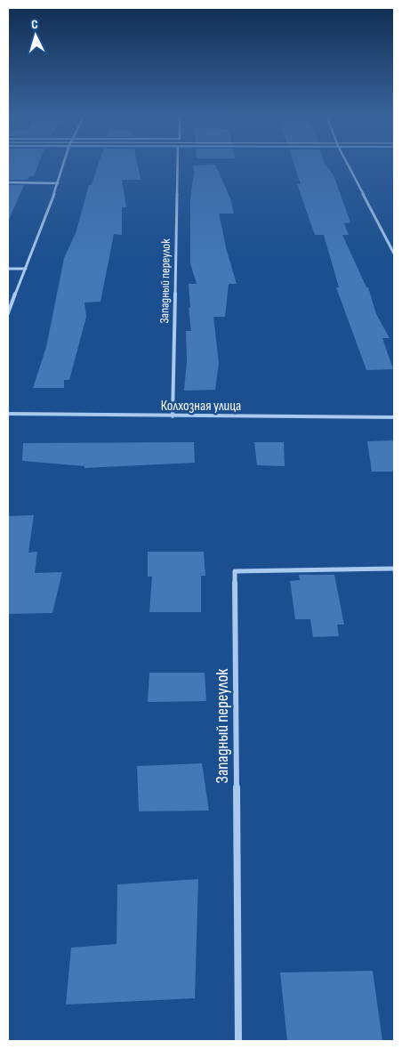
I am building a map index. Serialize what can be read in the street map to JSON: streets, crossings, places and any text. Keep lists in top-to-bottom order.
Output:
{
  "streets": {
    "street": ["Западный переулок", "Колхозная улица"]
  },
  "crossings": [
    ["Западный переулок", "Колхозная улица"]
  ],
  "north": "top"
}
